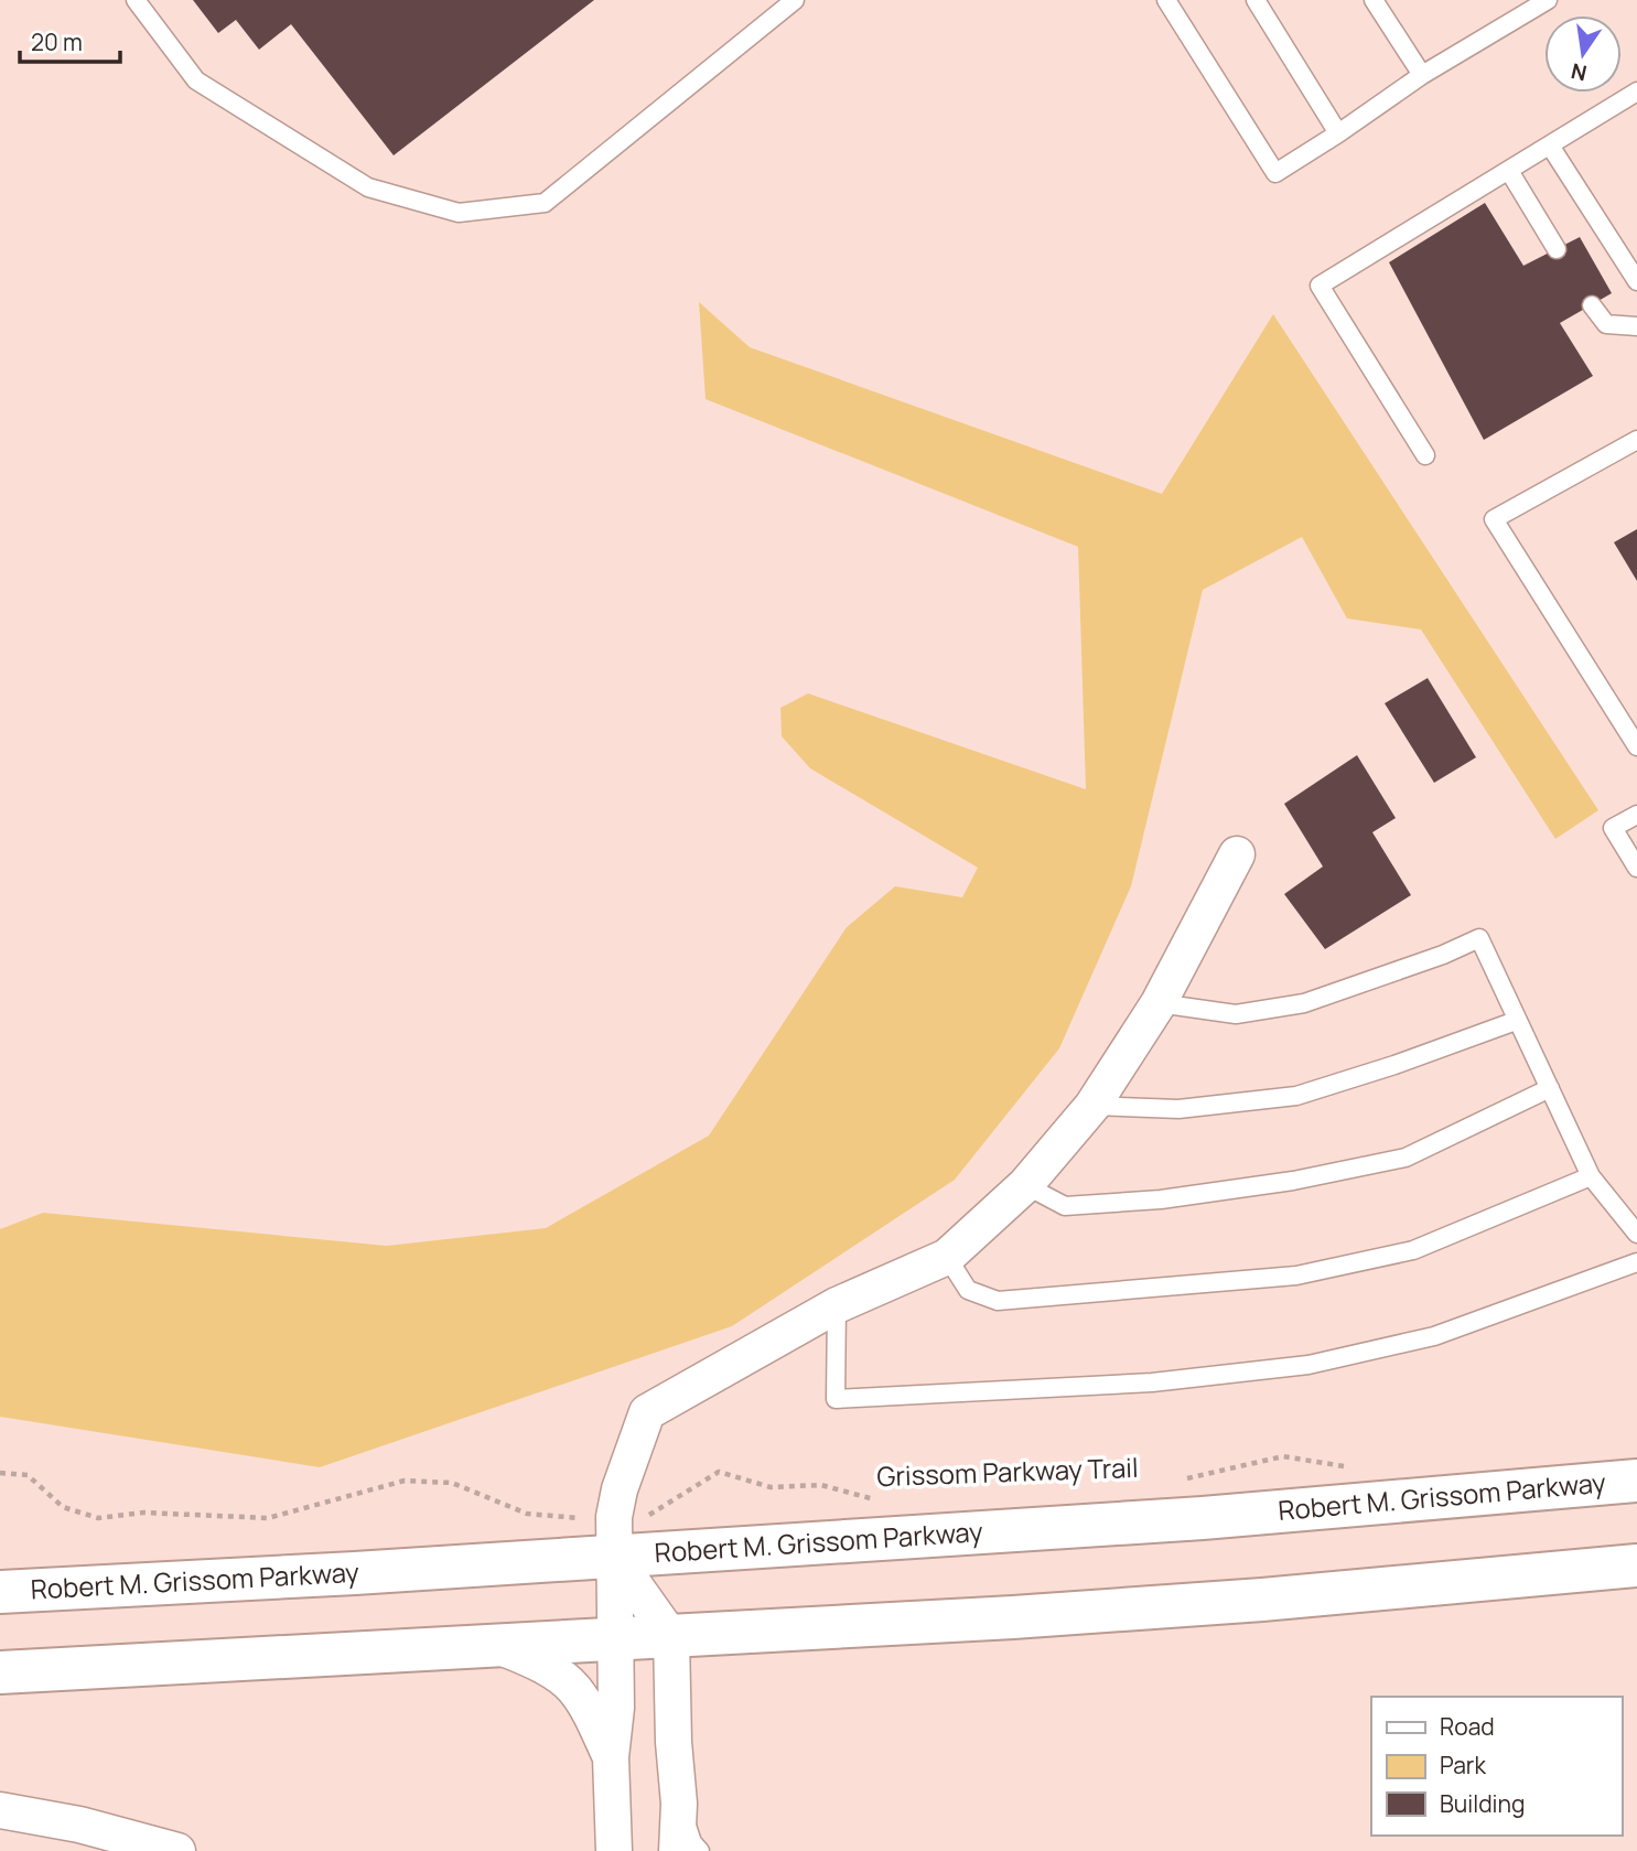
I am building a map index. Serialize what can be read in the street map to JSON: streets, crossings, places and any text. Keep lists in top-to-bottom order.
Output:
{
  "streets": {
    "main road": ["Robert M. Grissom Parkway"],
    "path": ["Grissom Parkway Trail"]
  },
  "crossings": [
    ["Grissom Parkway Trail", "Robert M. Grissom Parkway"]
  ],
  "legend": ["Road", "Park", "Building"],
  "scale_bar": "20 m",
  "north": "bottom"
}
